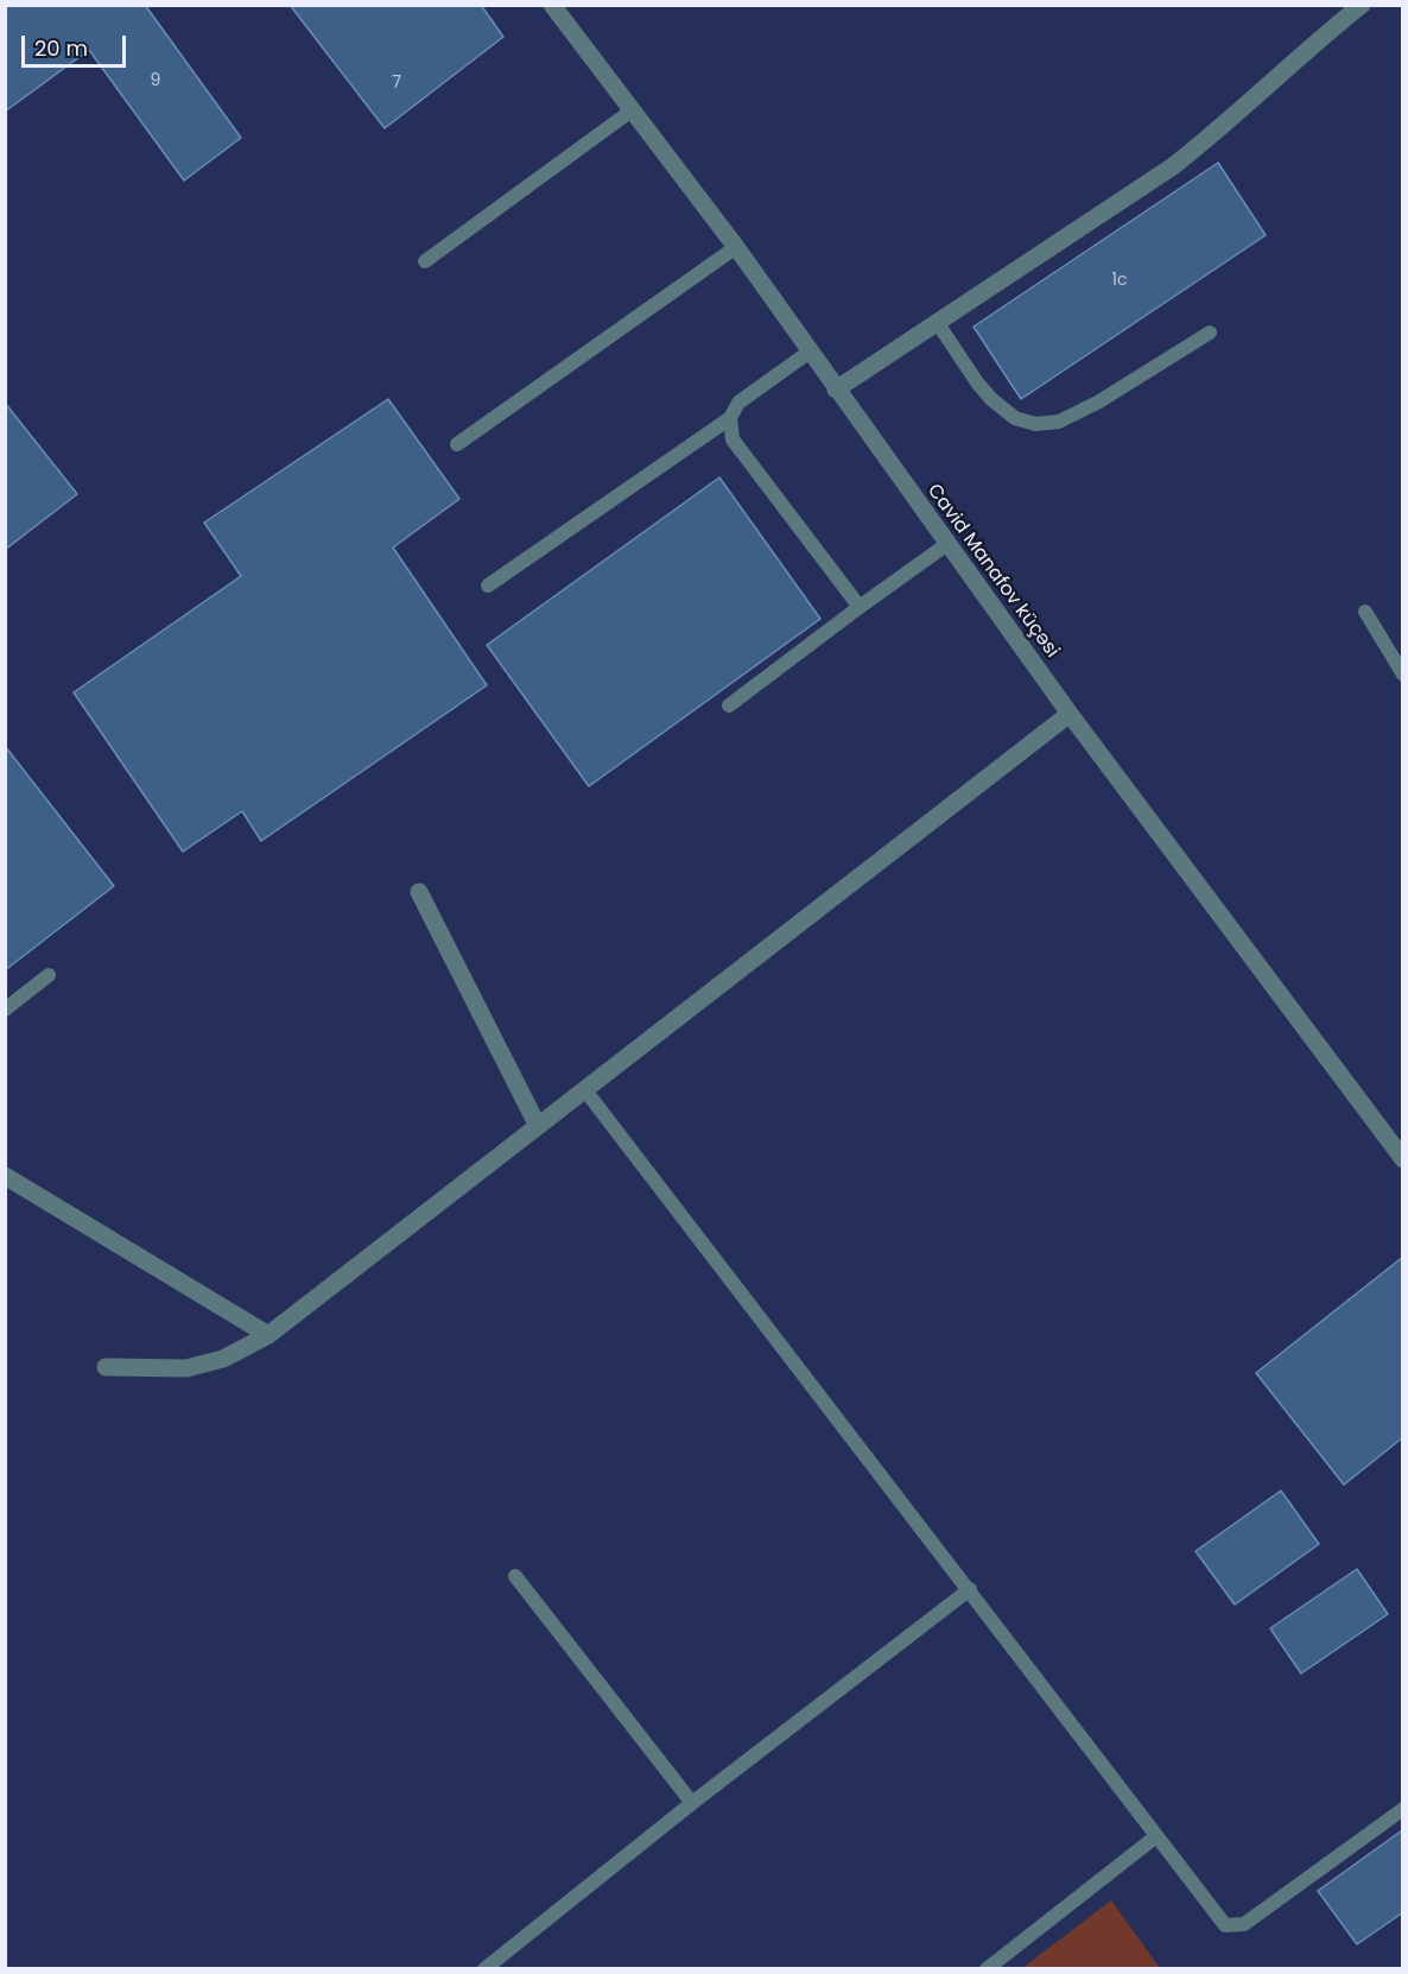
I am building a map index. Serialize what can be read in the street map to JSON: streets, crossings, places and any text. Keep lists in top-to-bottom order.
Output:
{
  "streets": {
    "street": ["Cavid Manafov küçəsi"]
  },
  "house_numbers": ["9", "7", "1c"],
  "scale_bar": "20 m"
}
